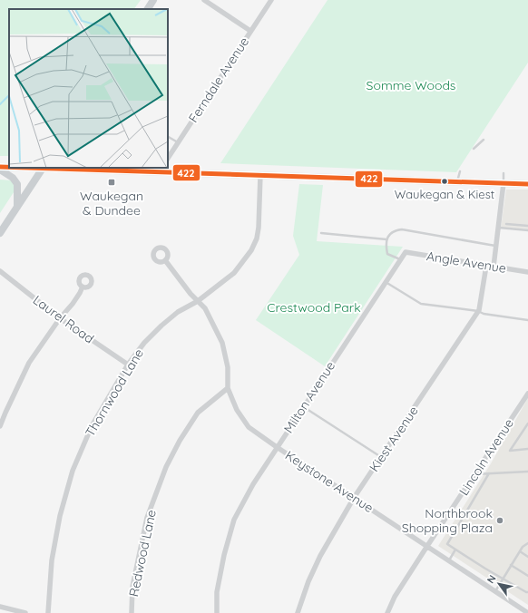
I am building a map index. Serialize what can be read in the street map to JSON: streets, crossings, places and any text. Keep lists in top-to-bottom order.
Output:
{
  "streets": {
    "street": [
      "Ferndale Avenue",
      "Angle Avenue",
      "Laurel Road",
      "Thornwood Lane",
      "Milton Avenue",
      "Kiest Avenue",
      "Lincoln Avenue",
      "Keystone Avenue",
      "Redwood Lane"
    ]
  },
  "crossings": [
    ["Angle Avenue", "Milton Avenue"],
    ["Angle Avenue", "Kiest Avenue"],
    ["Laurel Road", "Thornwood Lane"],
    ["Thornwood Lane", "Keystone Avenue"],
    ["Milton Avenue", "Keystone Avenue"],
    ["Kiest Avenue", "Keystone Avenue"],
    ["Lincoln Avenue", "Keystone Avenue"],
    ["Keystone Avenue", "Redwood Lane"]
  ],
  "parks": ["Somme Woods", "Crestwood Park"],
  "places": {
    "other": ["Waukegan & Kiest", "Northbrook Shopping Plaza"],
    "transit": ["Waukegan & Dundee"]
  },
  "lines": ["transit line 422"],
  "north": "top left"
}
